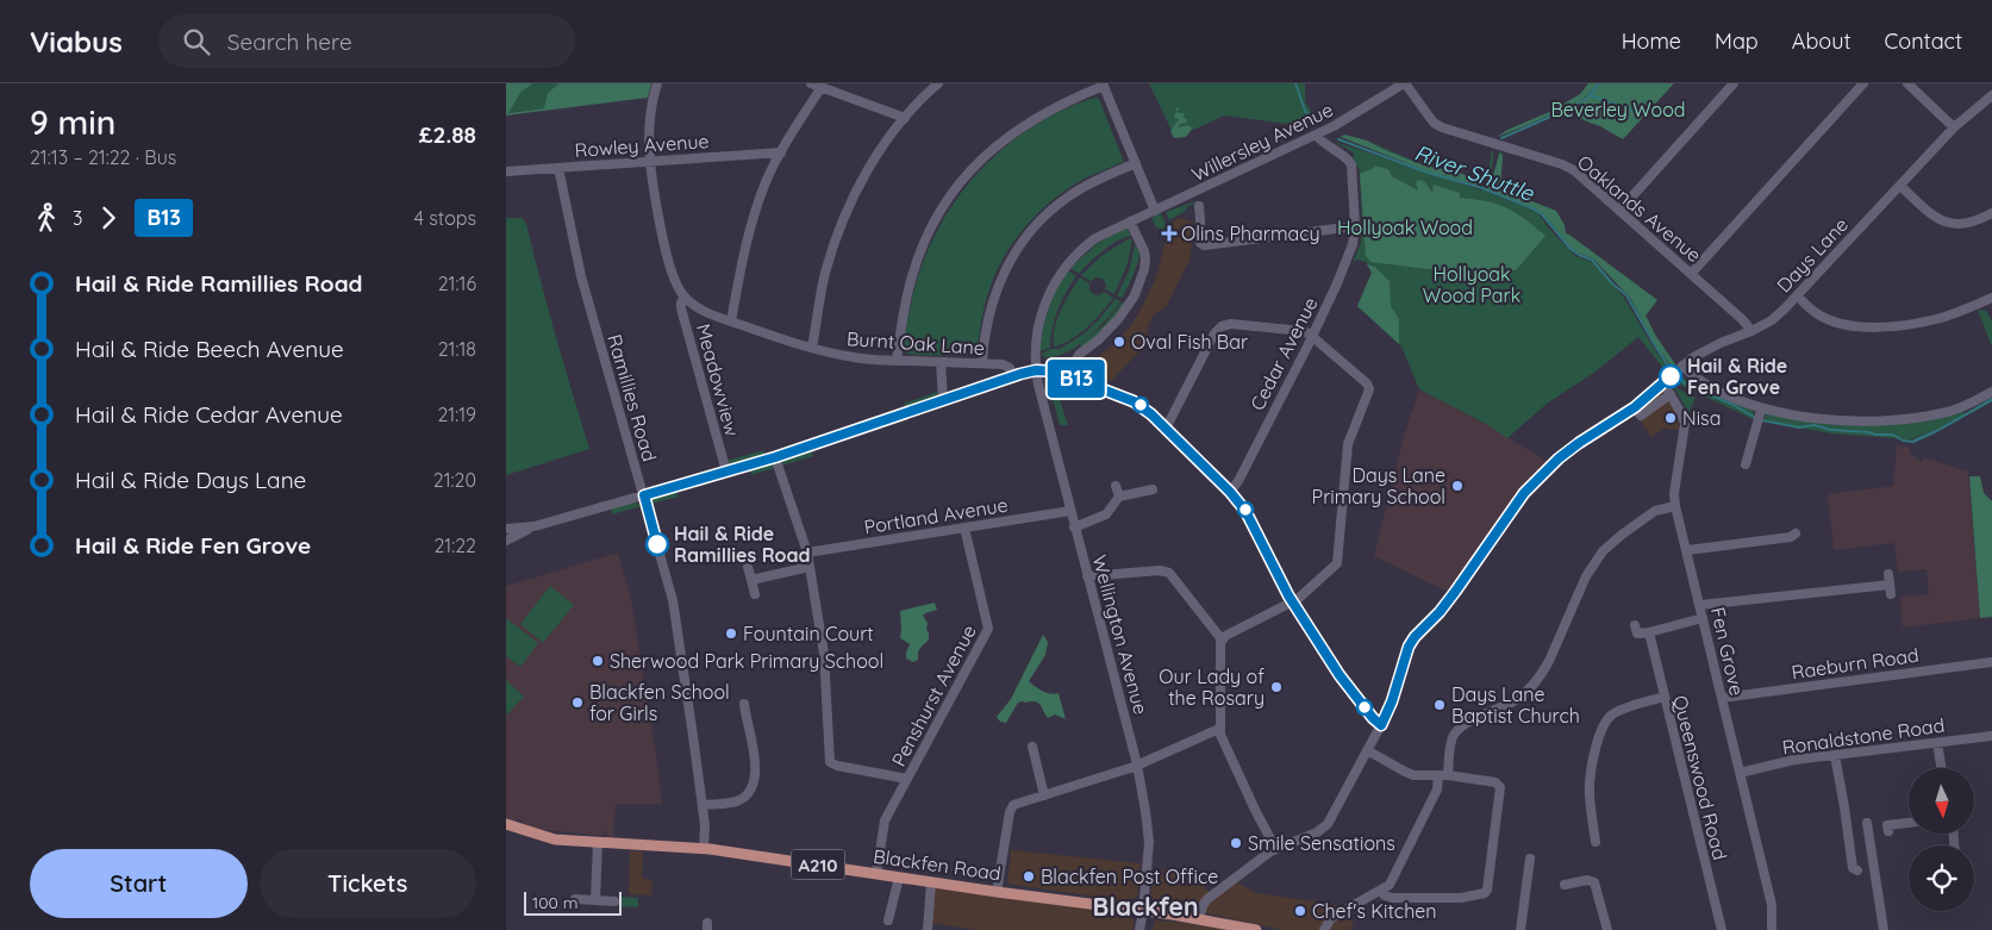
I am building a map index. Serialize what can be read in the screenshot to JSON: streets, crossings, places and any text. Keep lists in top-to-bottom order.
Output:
{
  "streets": {
    "main road": ["A210", "Blackfen Road"],
    "street": [
      "Willersley Avenue",
      "Rowley Avenue",
      "Oaklands Avenue",
      "Days Lane",
      "Burnt Oak Lane",
      "Cedar Avenue",
      "Meadowview",
      "Ramillies Road",
      "Portland Avenue",
      "Wellington Avenue",
      "Fen Grove",
      "Raeburn Road",
      "Penshurst Avenue",
      "Ronaldstone Road",
      "Queenswood Road"
    ]
  },
  "crossings": [
    ["Willersley Avenue", "Oaklands Avenue"],
    ["Willersley Avenue", "Cedar Avenue"],
    ["Willersley Avenue", "Wellington Avenue"],
    ["Rowley Avenue", "Ramillies Road"],
    ["Oaklands Avenue", "Days Lane"],
    ["Days Lane", "Fen Grove"],
    ["Days Lane", "Blackfen Road"],
    ["Burnt Oak Lane", "Meadowview"],
    ["Ramillies Road", "Blackfen Road"],
    ["Portland Avenue", "Wellington Avenue"],
    ["Portland Avenue", "Penshurst Avenue"],
    ["Wellington Avenue", "Blackfen Road"],
    ["Fen Grove", "Raeburn Road"],
    ["Fen Grove", "Ronaldstone Road"],
    ["Penshurst Avenue", "Blackfen Road"]
  ],
  "districts": ["Blackfen"],
  "water": ["River Shuttle"],
  "parks": ["Beverley Wood", "Hollyoak Wood", "Hollyoak Wood Park"],
  "places": {
    "health": ["Olins Pharmacy"],
    "other": [
      "Oval Fish Bar",
      "Hail & Ride Fen Grove",
      "Nisa",
      "Days Lane Primary School",
      "Hail & Ride Ramillies Road",
      "Fountain Court",
      "Sherwood Park Primary School",
      "Our Lady of the Rosary",
      "Blackfen School for Girls",
      "Days Lane Baptist Church",
      "Smile Sensations",
      "Blackfen Post Office",
      "Chef's Kitchen"
    ]
  },
  "lines": ["bus line B13"],
  "scale_bar": "100 m",
  "north": "bottom",
  "page": {
    "header": "Viabus",
    "search": "Search here",
    "nav": [
      "Home",
      "Map",
      "About",
      "Contact"
    ],
    "heading": ["9 min", "21:13 – 21:22 · Bus", "£2.88"],
    "on_map": "B13",
    "legs": ["3", "B13", "4 stops"],
    "list": [
      {
        "name": "Hail & Ride Ramillies Road",
        "value": "21:16"
      },
      {
        "name": "Hail & Ride Beech Avenue",
        "value": "21:18"
      },
      {
        "name": "Hail & Ride Cedar Avenue",
        "value": "21:19"
      },
      {
        "name": "Hail & Ride Days Lane",
        "value": "21:20"
      },
      {
        "name": "Hail & Ride Fen Grove",
        "value": "21:22"
      }
    ],
    "buttons": ["Start", "Tickets"],
    "scale": "100 m"
  }
}
